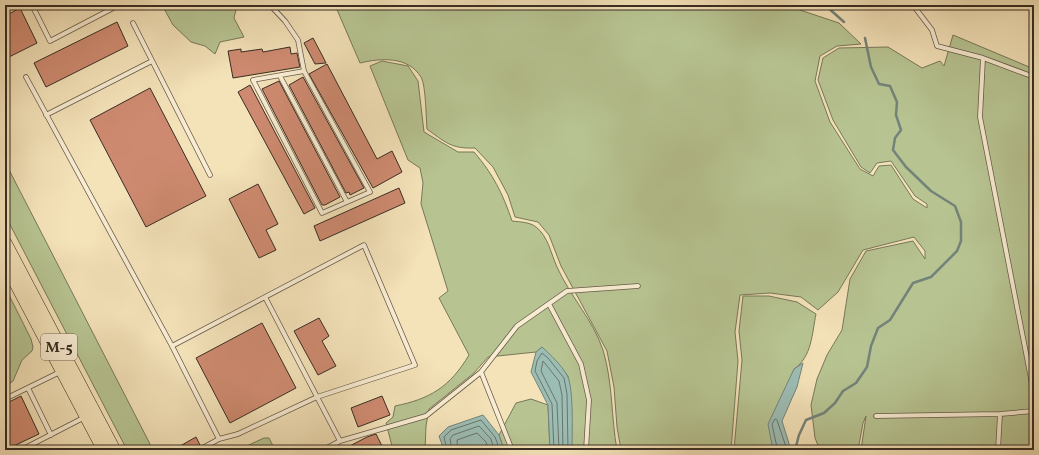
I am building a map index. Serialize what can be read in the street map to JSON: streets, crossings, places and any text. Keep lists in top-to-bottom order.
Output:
{
  "streets": {
    "highway": ["М-5"]
  }
}
